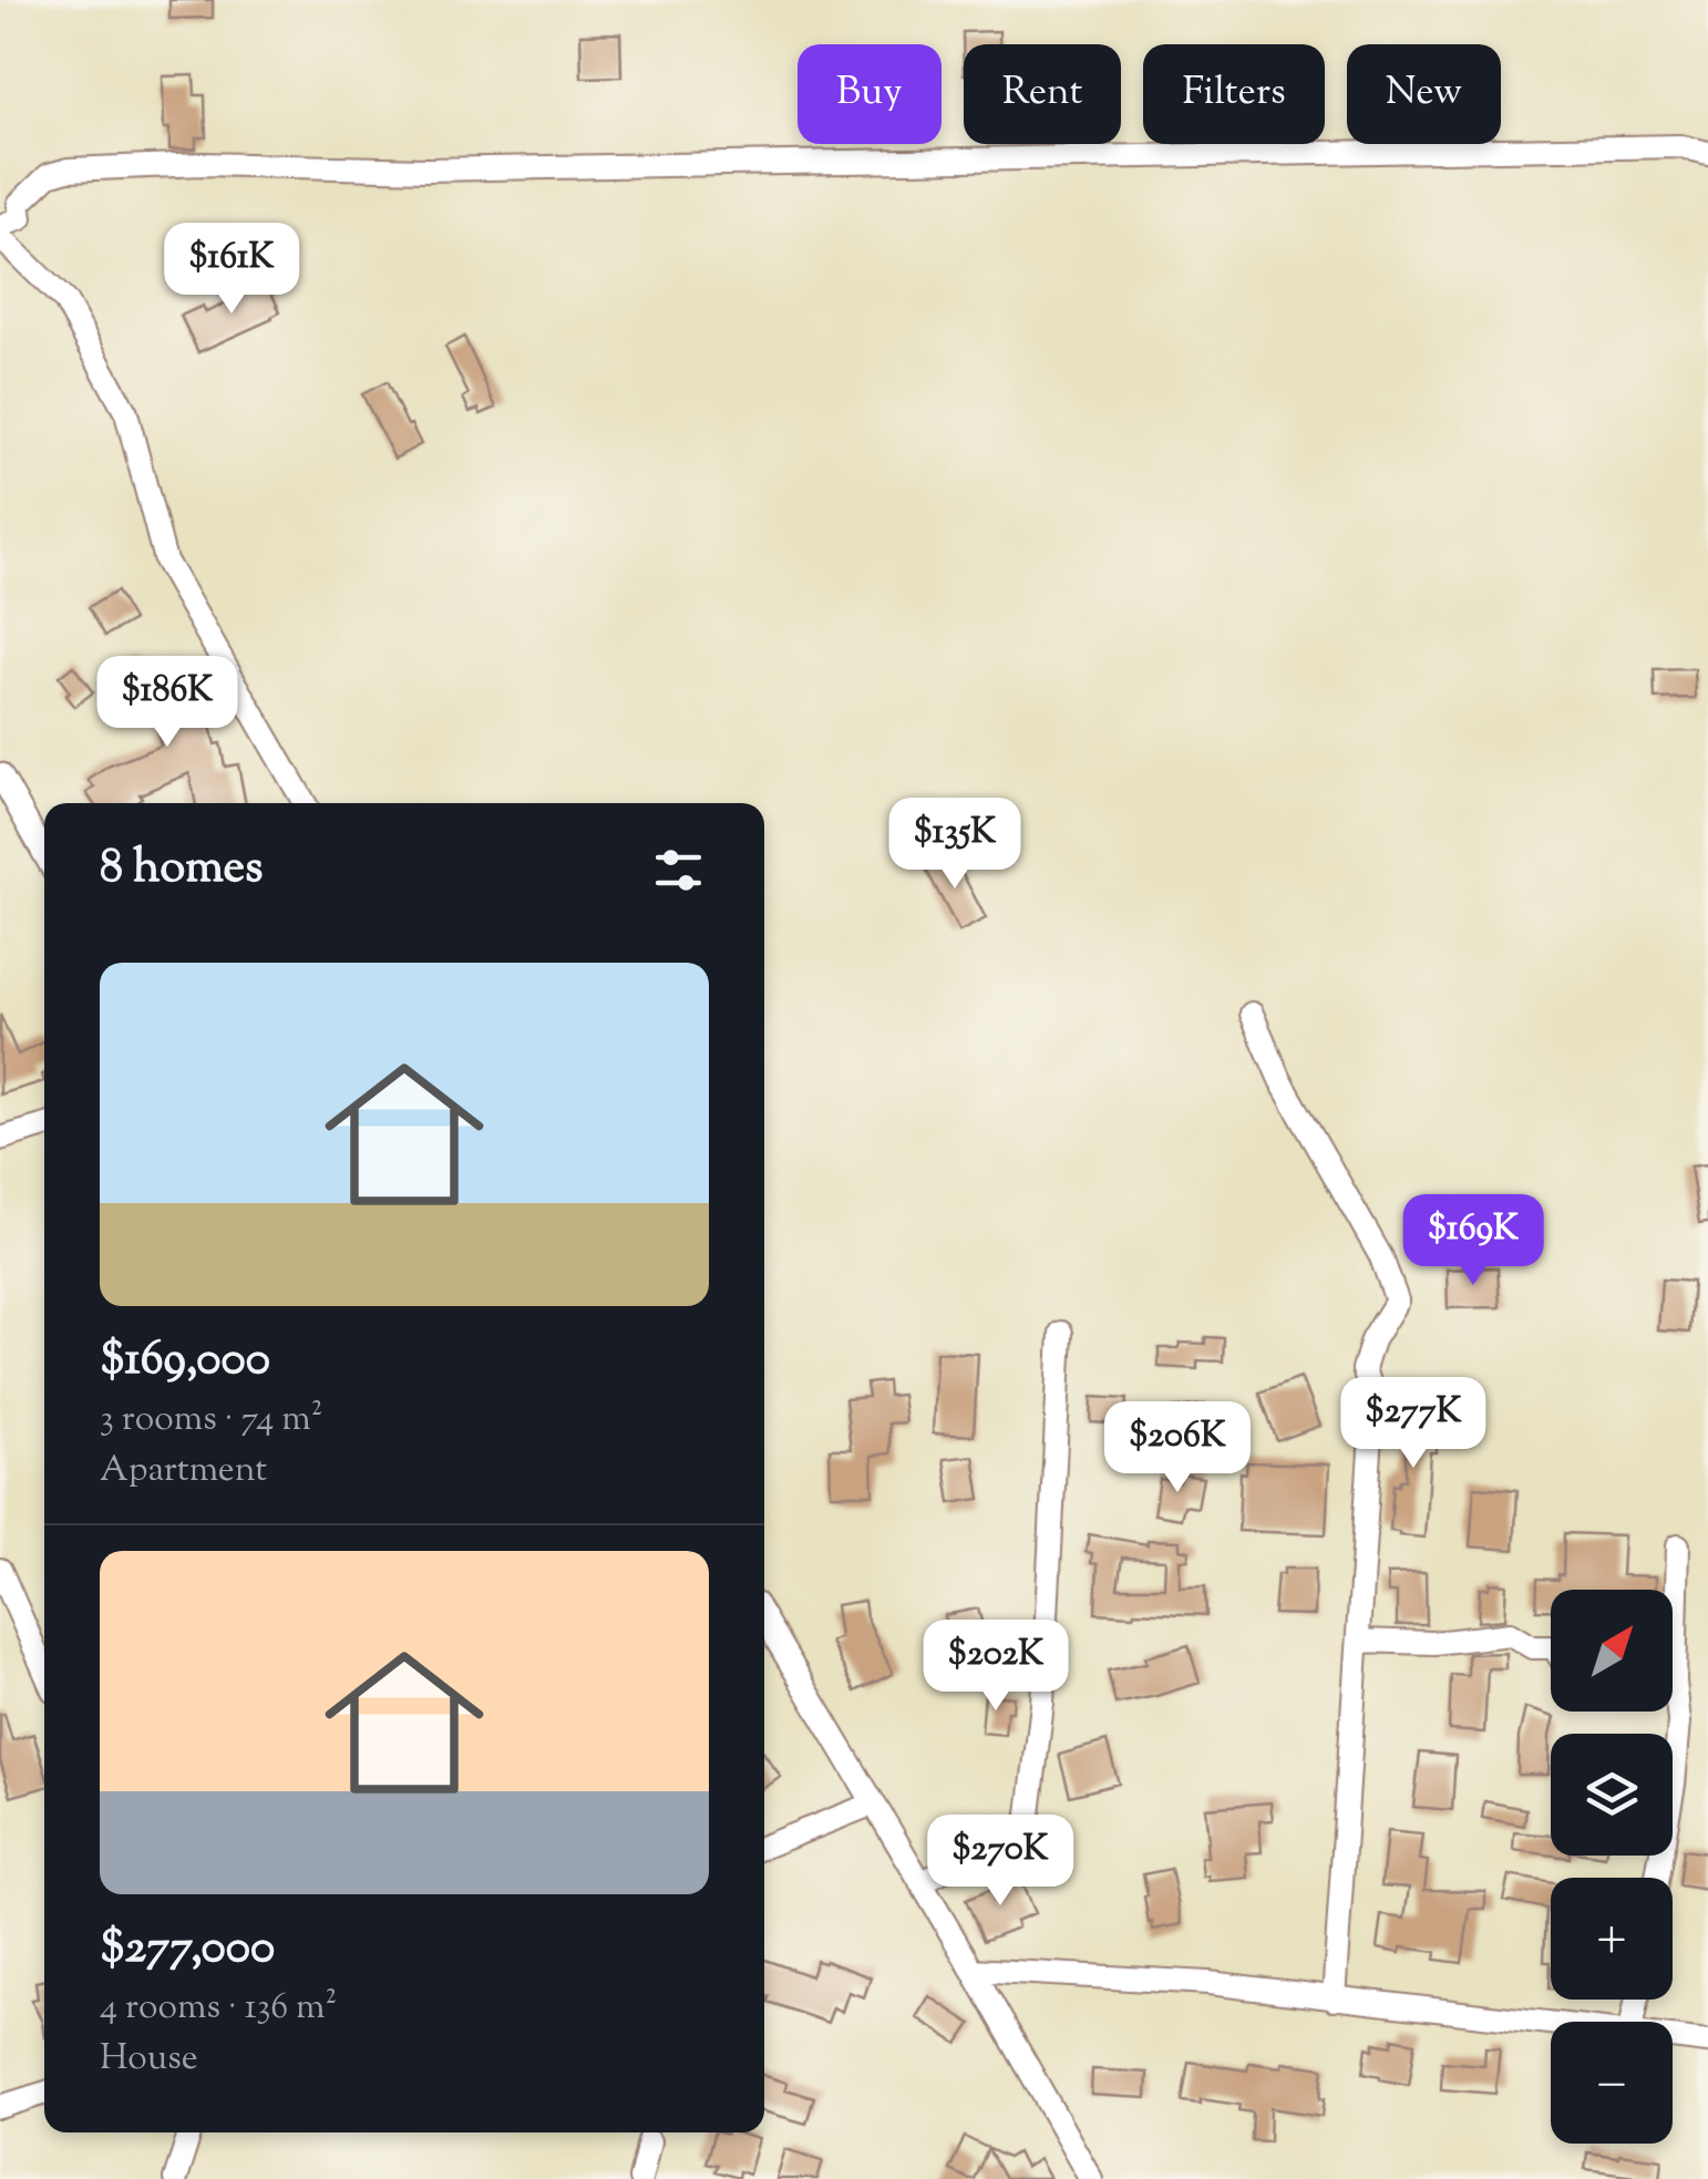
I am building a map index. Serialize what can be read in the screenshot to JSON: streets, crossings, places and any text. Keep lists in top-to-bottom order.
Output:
{
  "north": "top right",
  "page": {
    "chip": [
      "Buy",
      "Rent",
      "Filters",
      "New"
    ],
    "price": [
      "$161K",
      "$186K",
      "$135K",
      "$169K",
      "$277K",
      "$206K",
      "$202K",
      "$270K"
    ],
    "heading": "8 homes",
    "list": [
      {
        "name": "$169,000",
        "note": "3 rooms · 74 m² · Apartment"
      },
      {
        "name": "$277,000",
        "note": "4 rooms · 136 m² · House"
      }
    ],
    "map_buttons": ["+", "−"]
  }
}
